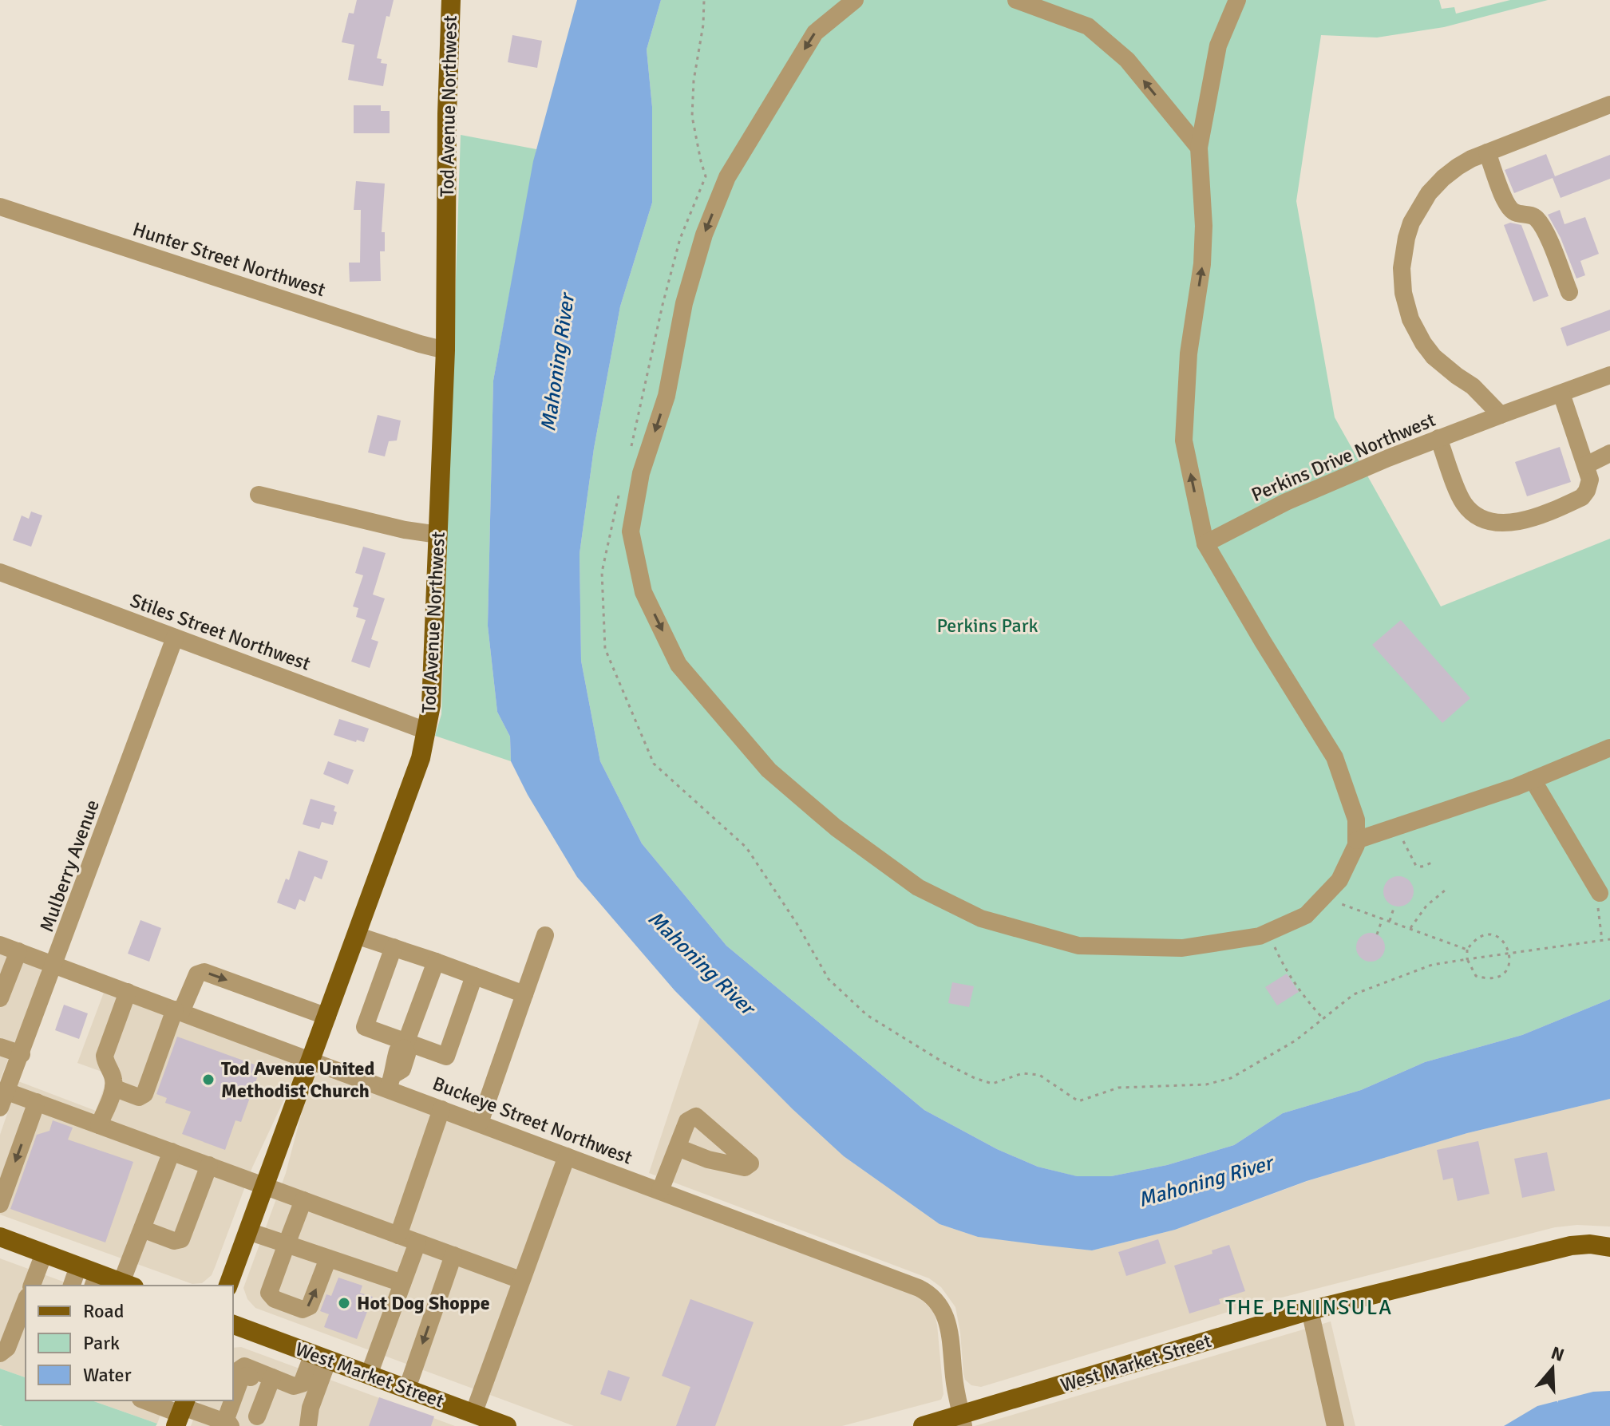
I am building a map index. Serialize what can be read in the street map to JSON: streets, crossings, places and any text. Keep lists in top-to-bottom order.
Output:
{
  "streets": {
    "main road": ["Tod Avenue Northwest", "West Market Street"],
    "street": [
      "Hunter Street Northwest",
      "Perkins Drive Northwest",
      "Stiles Street Northwest",
      "Mulberry Avenue",
      "Buckeye Street Northwest"
    ]
  },
  "crossings": [
    ["Tod Avenue Northwest", "Hunter Street Northwest"],
    ["Tod Avenue Northwest", "Stiles Street Northwest"],
    ["Tod Avenue Northwest", "Buckeye Street Northwest"],
    ["Stiles Street Northwest", "Mulberry Avenue"],
    ["Mulberry Avenue", "Buckeye Street Northwest"],
    ["Buckeye Street Northwest", "West Market Street"]
  ],
  "districts": ["THE PENINSULA"],
  "water": ["Mahoning River"],
  "parks": ["Perkins Park"],
  "places": ["Tod Avenue United Methodist Church", "Hot Dog Shoppe"],
  "legend": ["Road", "Park", "Water"],
  "north": "top"
}
